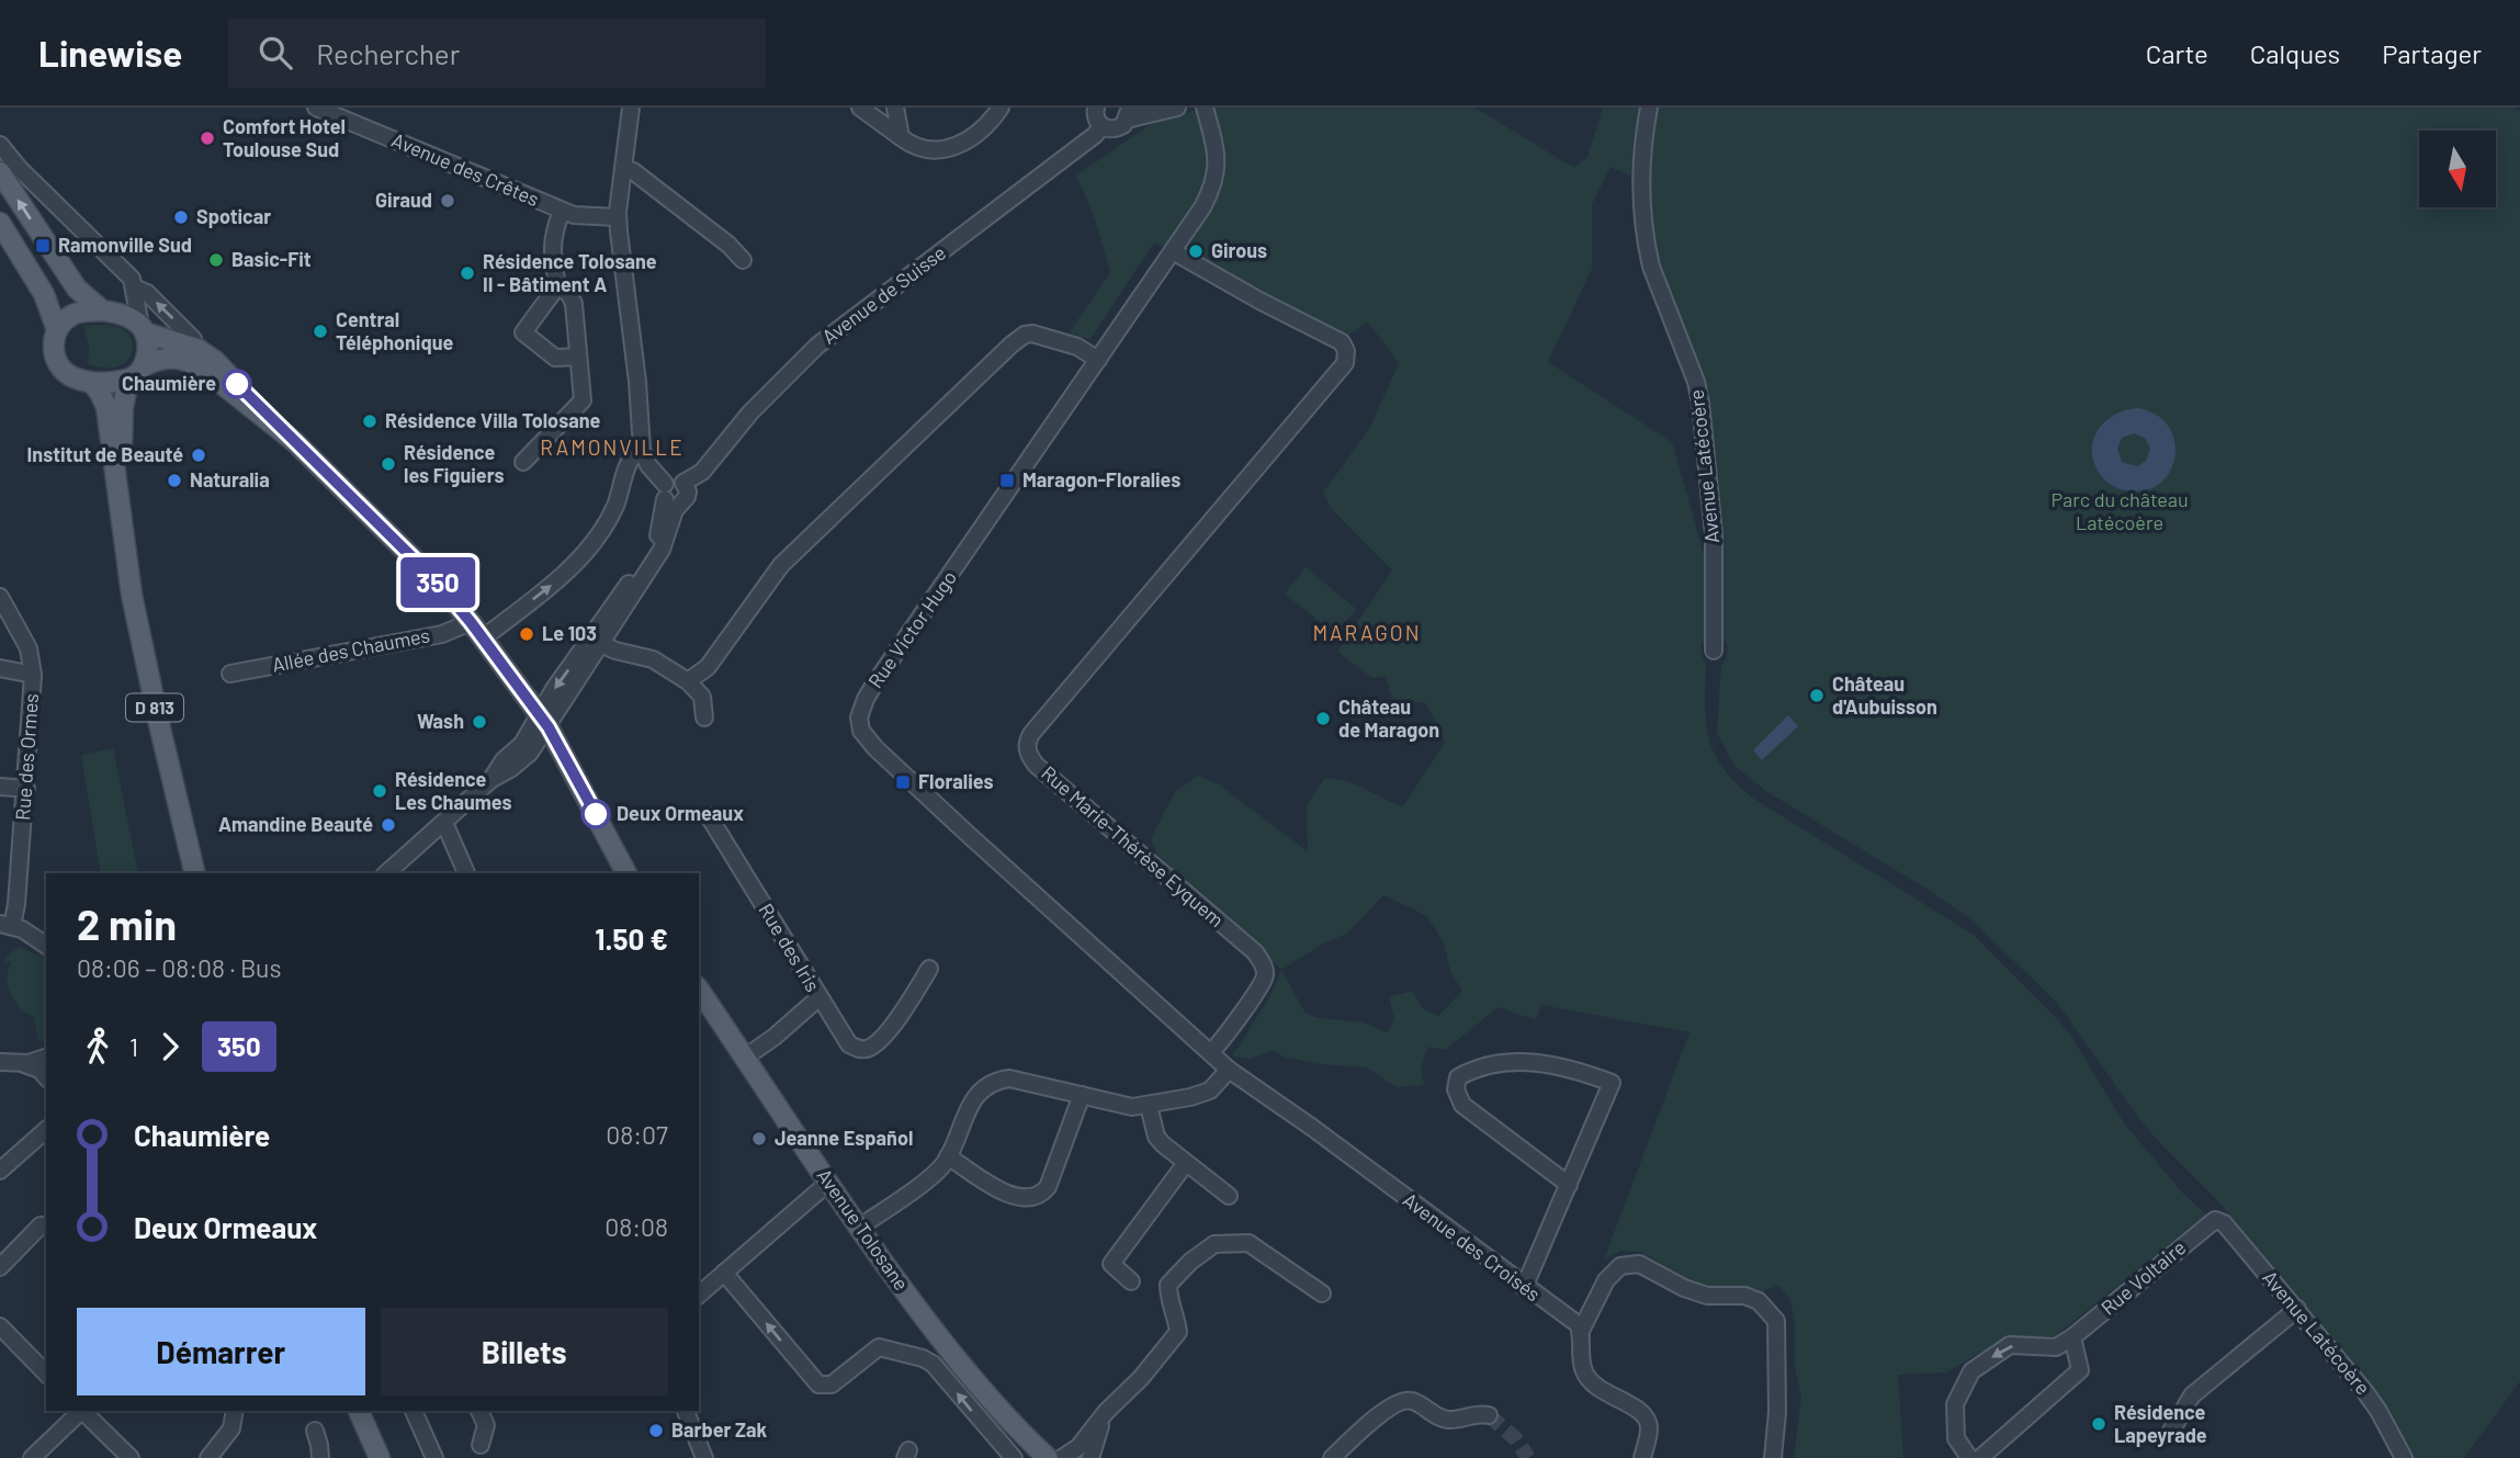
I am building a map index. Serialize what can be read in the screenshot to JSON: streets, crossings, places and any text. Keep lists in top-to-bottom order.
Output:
{
  "streets": {
    "main road": ["D 813", "Avenue Tolosane"],
    "street": [
      "Avenue des Crêtes",
      "Avenue de Suisse",
      "Avenue Latécoère",
      "Rue Victor Hugo",
      "Allée des Chaumes",
      "Rue des Ormes",
      "Rue Marie-Thérèse Eyquem",
      "Rue des Iris",
      "Avenue des Croisés",
      "Rue Voltaire"
    ]
  },
  "crossings": [
    ["Avenue Latécoère", "Rue Voltaire"],
    ["Rue Victor Hugo", "Rue Marie-Thérèse Eyquem"],
    ["Rue Victor Hugo", "Avenue des Croisés"],
    ["Rue des Iris", "Avenue Tolosane"]
  ],
  "districts": ["RAMONVILLE", "MARAGON"],
  "parks": ["Parc du château Latécoère"],
  "places": {
    "other": [
      "Comfort Hotel Toulouse Sud",
      "Giraud",
      "Spoticar",
      "Girous",
      "Basic-Fit",
      "Résidence Tolosane II - Bâtiment A",
      "Central Téléphonique",
      "Chaumière",
      "Résidence Villa Tolosane",
      "Institut de Beauté",
      "Résidence les Figuiers",
      "Naturalia",
      "Le 103",
      "Château d'Aubuisson",
      "Château de Maragon",
      "Wash",
      "Résidence Les Chaumes",
      "Deux Ormeaux",
      "Amandine Beauté",
      "Jeanne Español",
      "Résidence Lapeyrade",
      "Barber Zak"
    ],
    "transit": ["Ramonville Sud", "Maragon-Floralies", "Floralies"]
  },
  "lines": ["bus line 350"],
  "north": "bottom",
  "page": {
    "header": "Linewise",
    "search": "Rechercher",
    "nav": ["Carte", "Calques", "Partager"],
    "on_map": "350",
    "heading": ["2 min", "08:06 – 08:08 · Bus", "1.50 €"],
    "legs": ["1", "350"],
    "list": [
      {
        "name": "Chaumière",
        "value": "08:07"
      },
      {
        "name": "Deux Ormeaux",
        "value": "08:08"
      }
    ],
    "buttons": ["Démarrer", "Billets"]
  }
}
